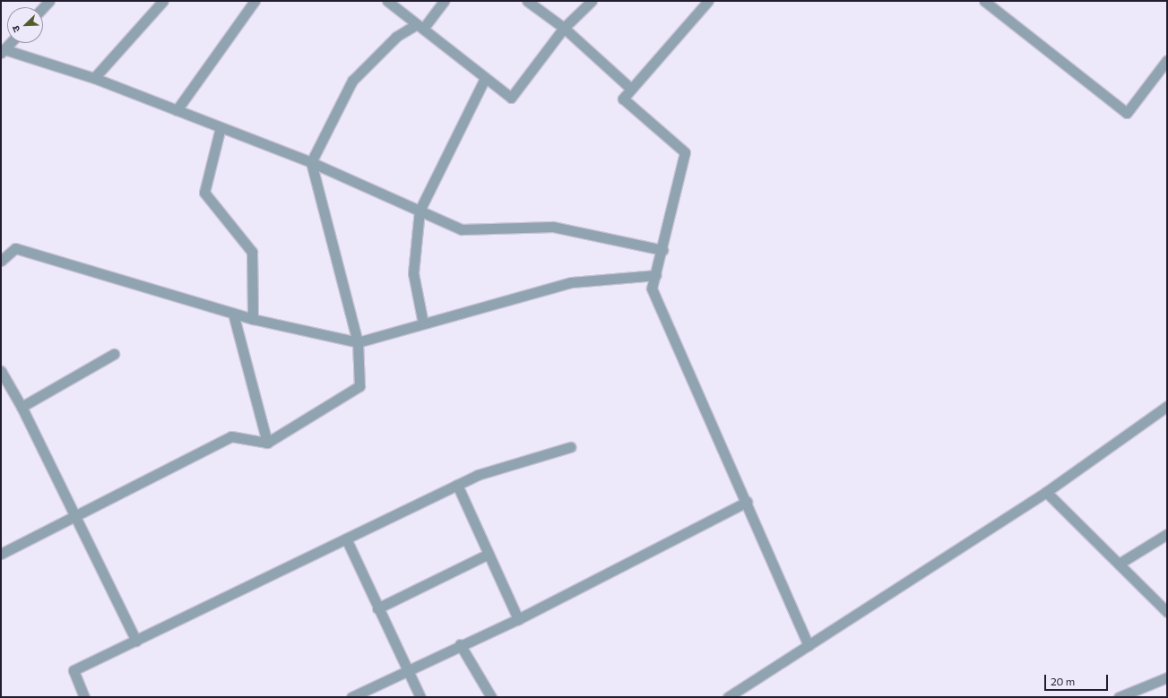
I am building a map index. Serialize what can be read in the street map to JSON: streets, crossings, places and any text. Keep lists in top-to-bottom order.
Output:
{
  "scale_bar": "20 m",
  "north": "bottom left"
}
